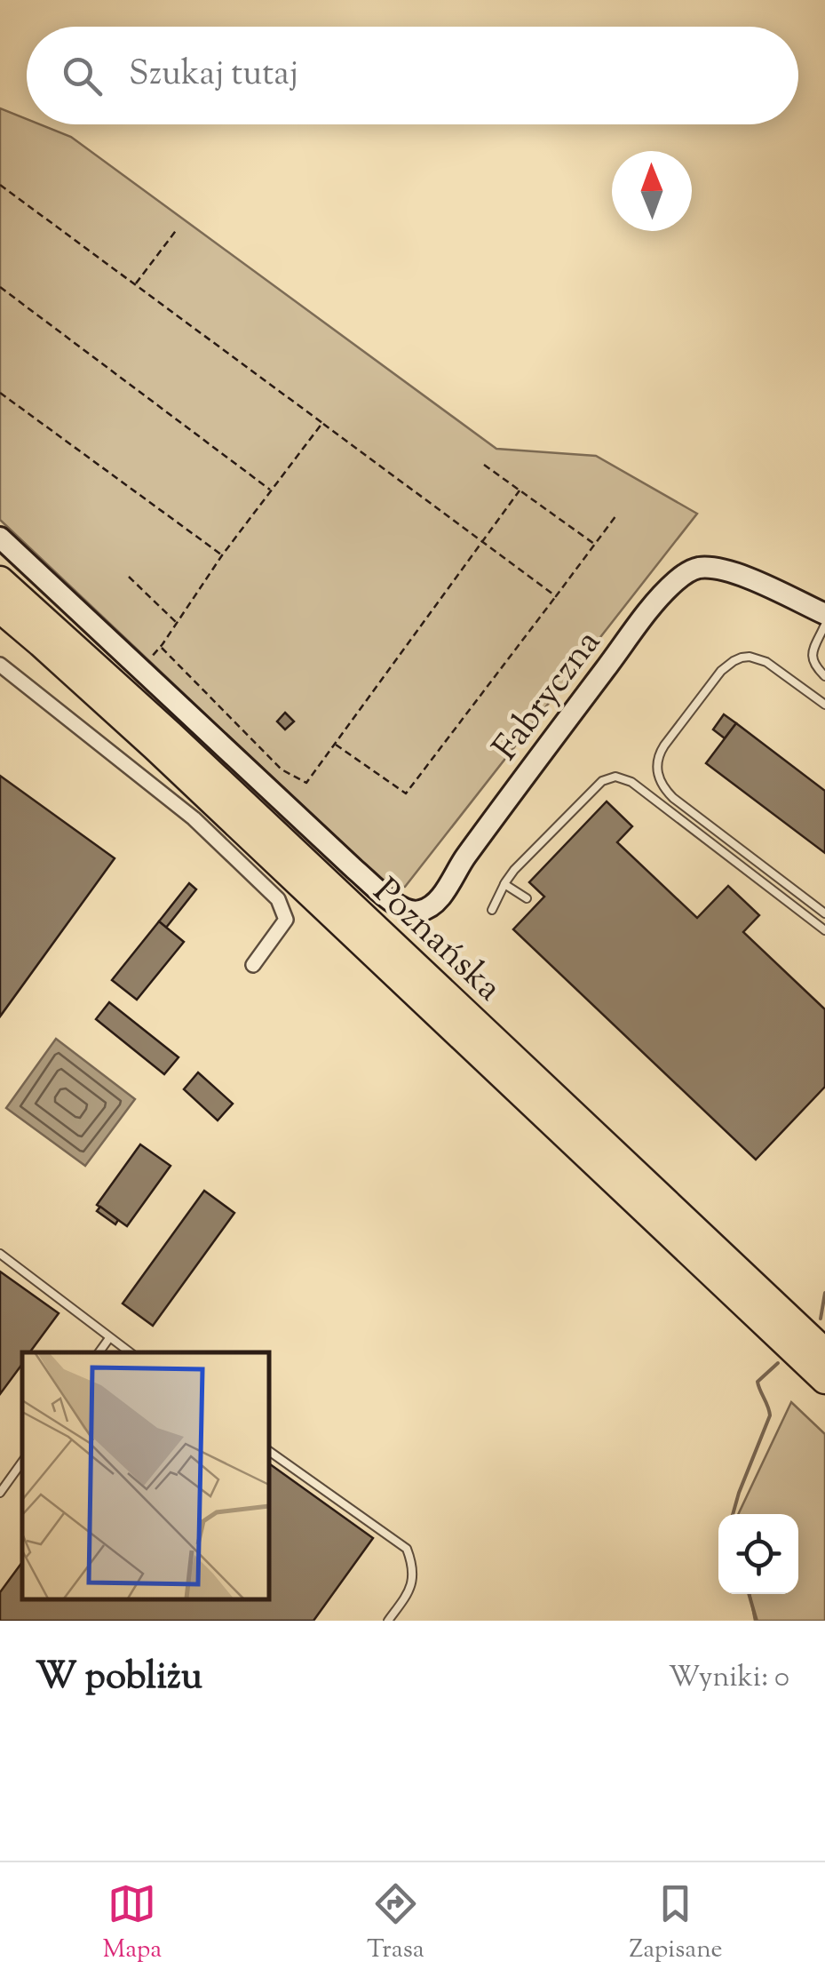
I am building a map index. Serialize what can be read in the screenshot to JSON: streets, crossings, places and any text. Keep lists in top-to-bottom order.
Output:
{
  "streets": {
    "highway": ["Poznańska"],
    "street": ["Fabryczna"]
  },
  "north": "top",
  "page": {
    "search": "Szukaj tutaj",
    "heading": ["W pobliżu", "Wyniki: 0"],
    "nav": ["Mapa", "Trasa", "Zapisane"]
  }
}
